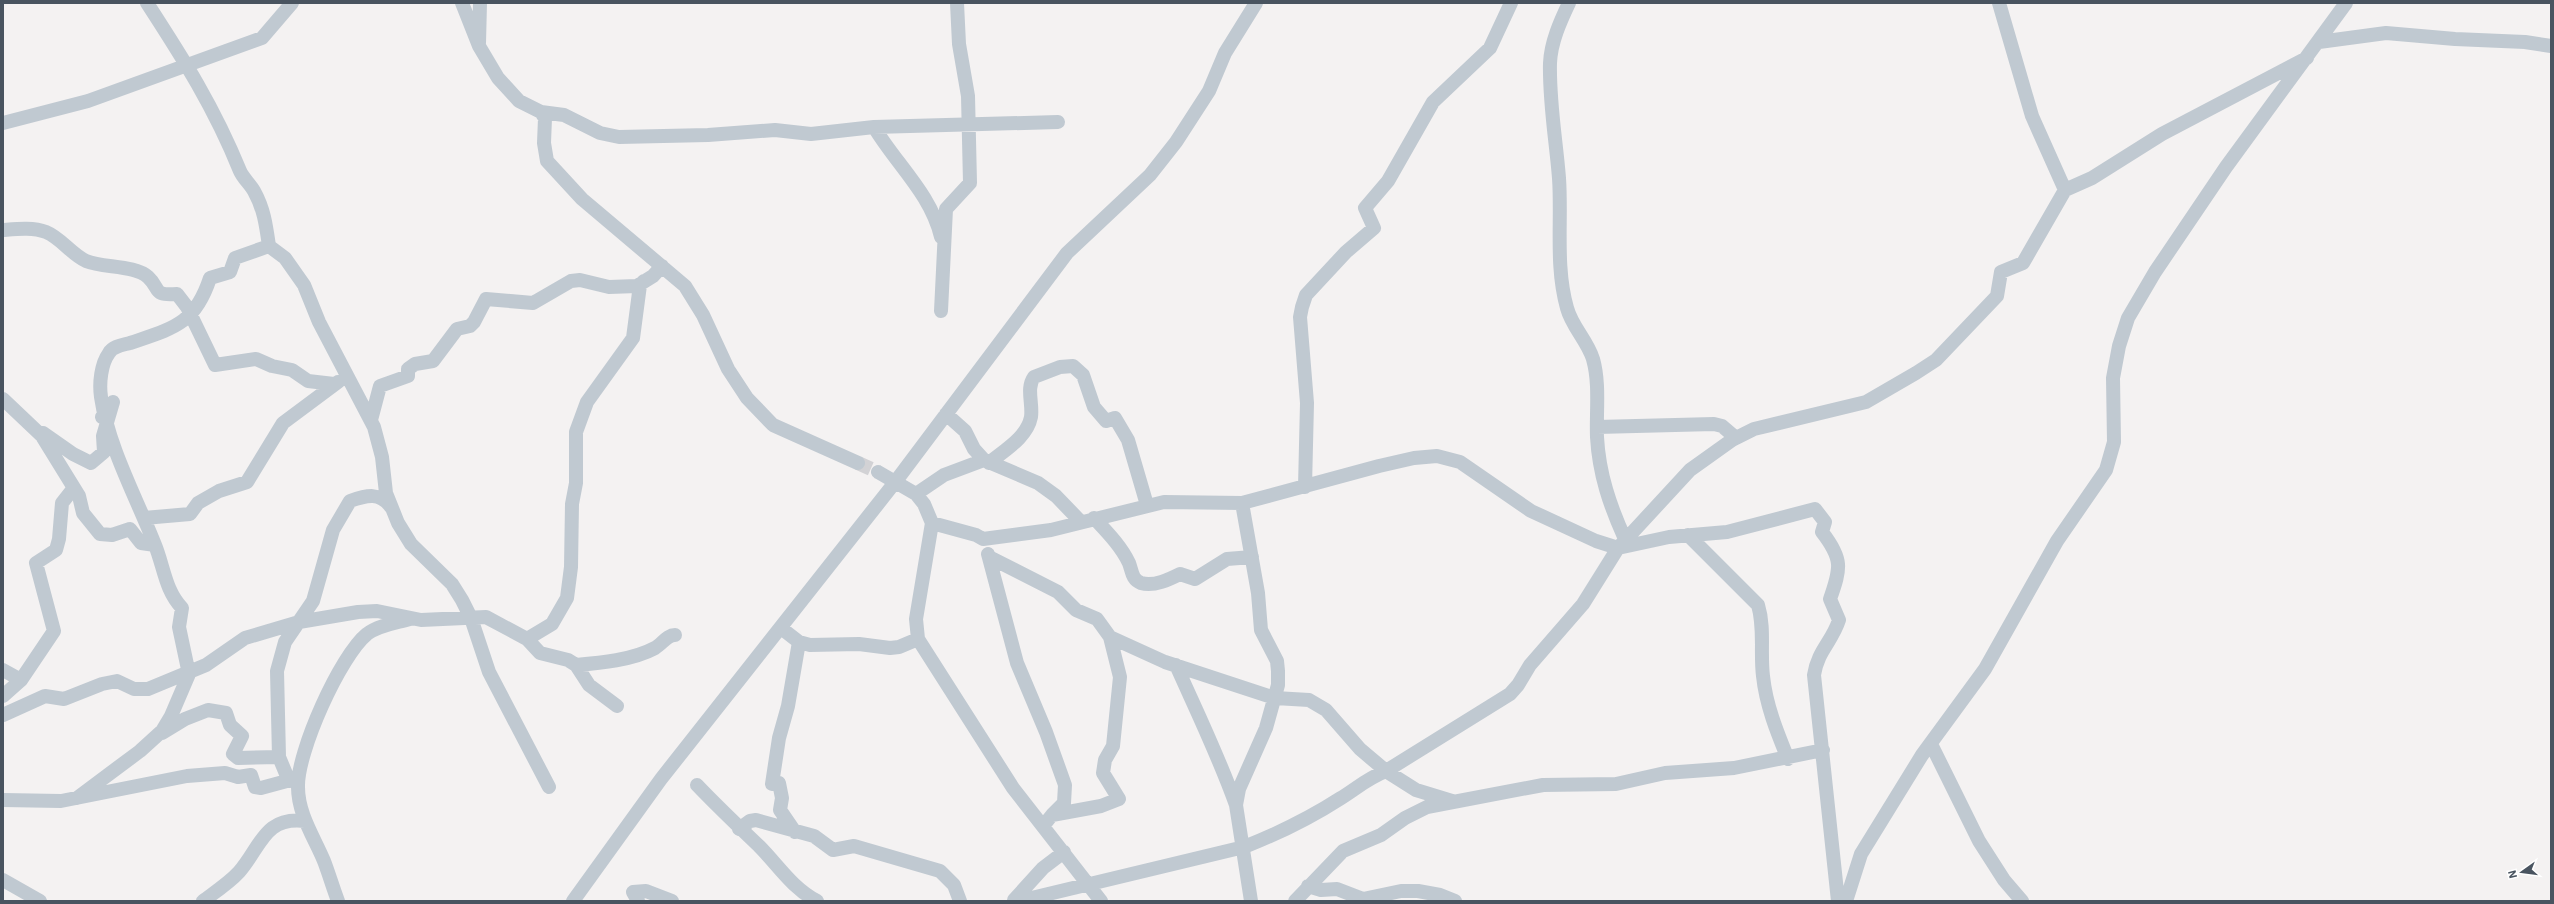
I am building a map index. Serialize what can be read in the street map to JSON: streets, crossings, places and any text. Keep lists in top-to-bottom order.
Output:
{
  "north": "left"
}
